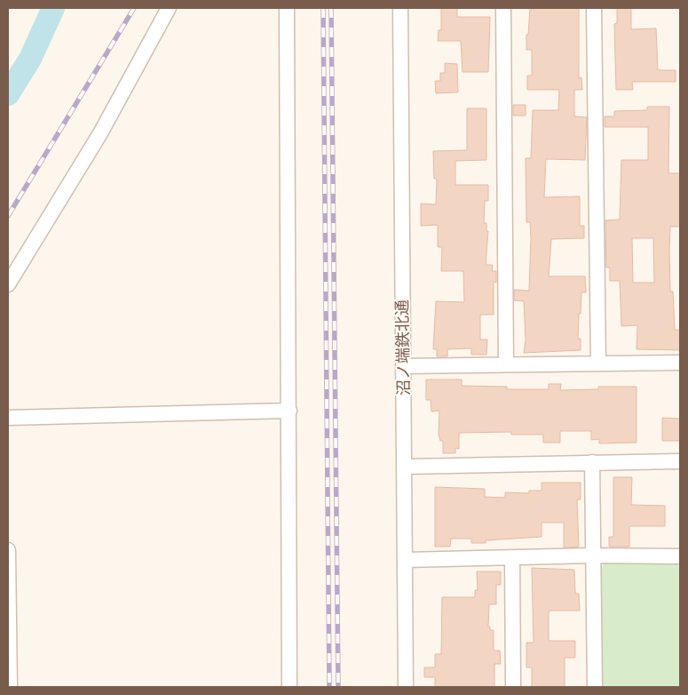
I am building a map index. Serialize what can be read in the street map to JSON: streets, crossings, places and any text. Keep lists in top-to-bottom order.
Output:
{
  "streets": {
    "street": ["沼ノ端鉄北通"]
  }
}
